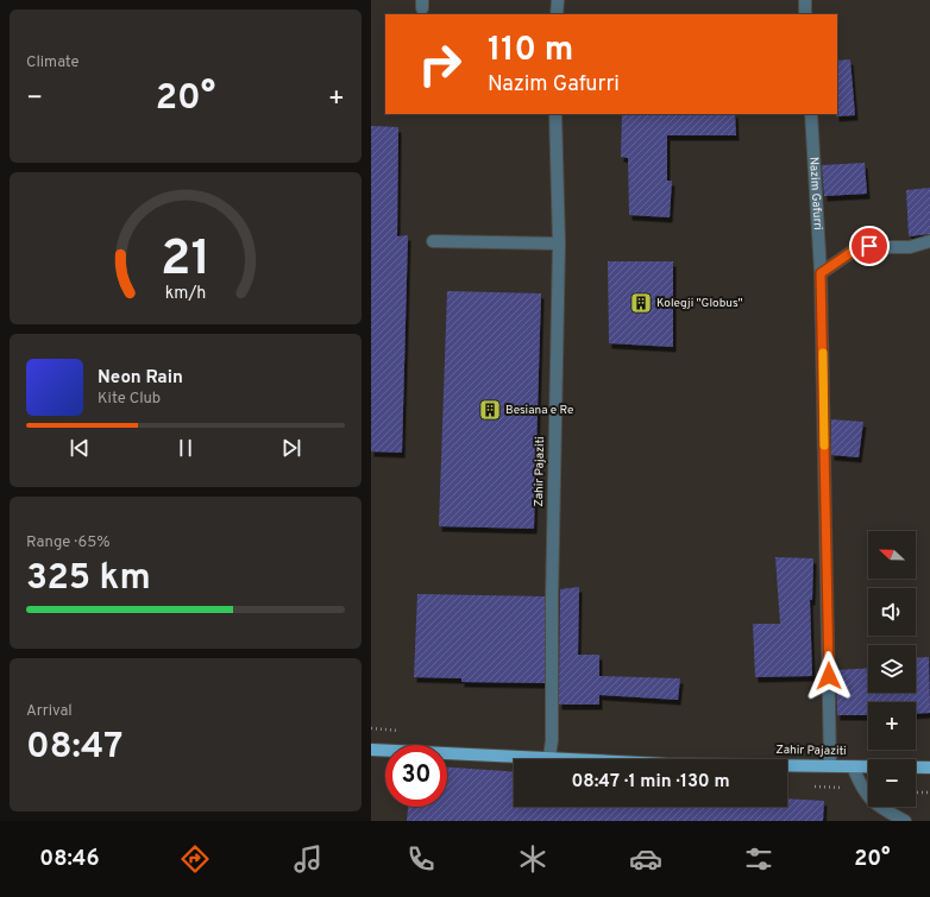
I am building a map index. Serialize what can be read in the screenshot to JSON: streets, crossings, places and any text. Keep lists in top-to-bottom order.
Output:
{
  "streets": {
    "main road": ["Zahir Pajaziti"],
    "street": ["Nazim Gafurri"]
  },
  "crossings": [
    ["Nazim Gafurri", "Zahir Pajaziti"]
  ],
  "places": {
    "building": ["Kolegji \"Globus\"", "Besiana e Re"]
  },
  "north": "left",
  "page": {
    "tile": [
      "Climate",
      ["Range · 65%", "325 km"],
      ["Arrival", "08:47"]
    ],
    "turn": ["110 m", "Nazim Gafurri"],
    "heat": ["−", "20°", "+"],
    "song": ["Neon Rain", "Kite Club"],
    "map_buttons": ["+", "−"],
    "limit": "30",
    "trip": "08:47 · 1 min · 130 m",
    "tabs": ["08:46", "20°"],
    "gauge": ["21", "km/h"]
  }
}
